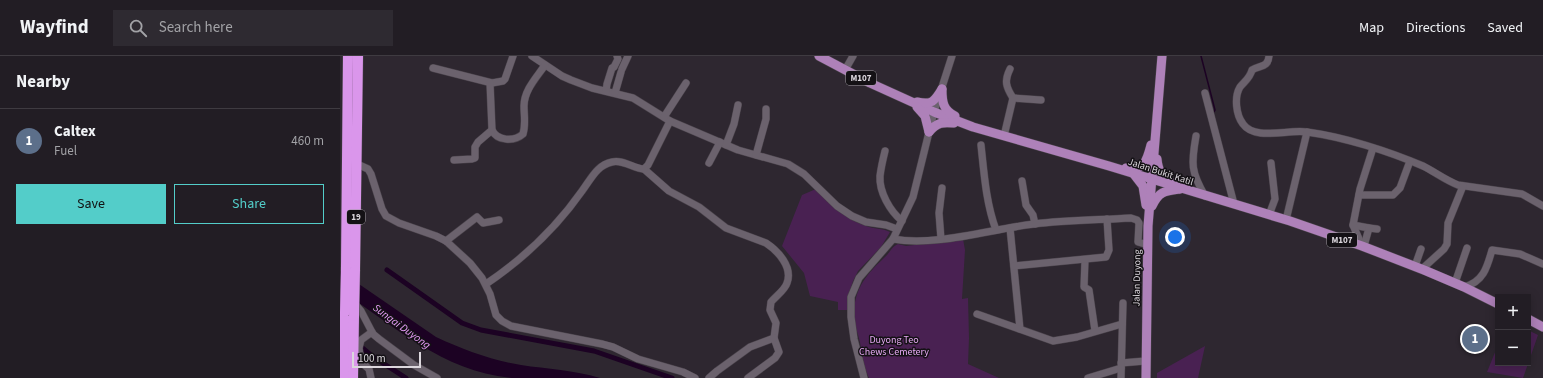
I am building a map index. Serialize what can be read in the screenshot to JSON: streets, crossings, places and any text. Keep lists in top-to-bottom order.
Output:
{
  "streets": {
    "highway": ["19"],
    "main road": ["M107", "Jalan Bukit Katil", "Jalan Duyong"]
  },
  "crossings": [
    ["Jalan Bukit Katil", "Jalan Duyong"]
  ],
  "water": ["Sungai Duyong"],
  "parks": ["Duyong Teo Chews Cemetery"],
  "scale_bar": "100 m",
  "page": {
    "header": "Wayfind",
    "search": "Search here",
    "nav": ["Map", "Directions", "Saved"],
    "heading": "Nearby",
    "list": [
      {
        "mark": "1",
        "name": "Caltex",
        "note": "Fuel",
        "value": "460 m"
      }
    ],
    "buttons": ["Save", "Share"],
    "map_buttons": ["+", "−"],
    "pins": "1",
    "scale": "100 m"
  }
}
